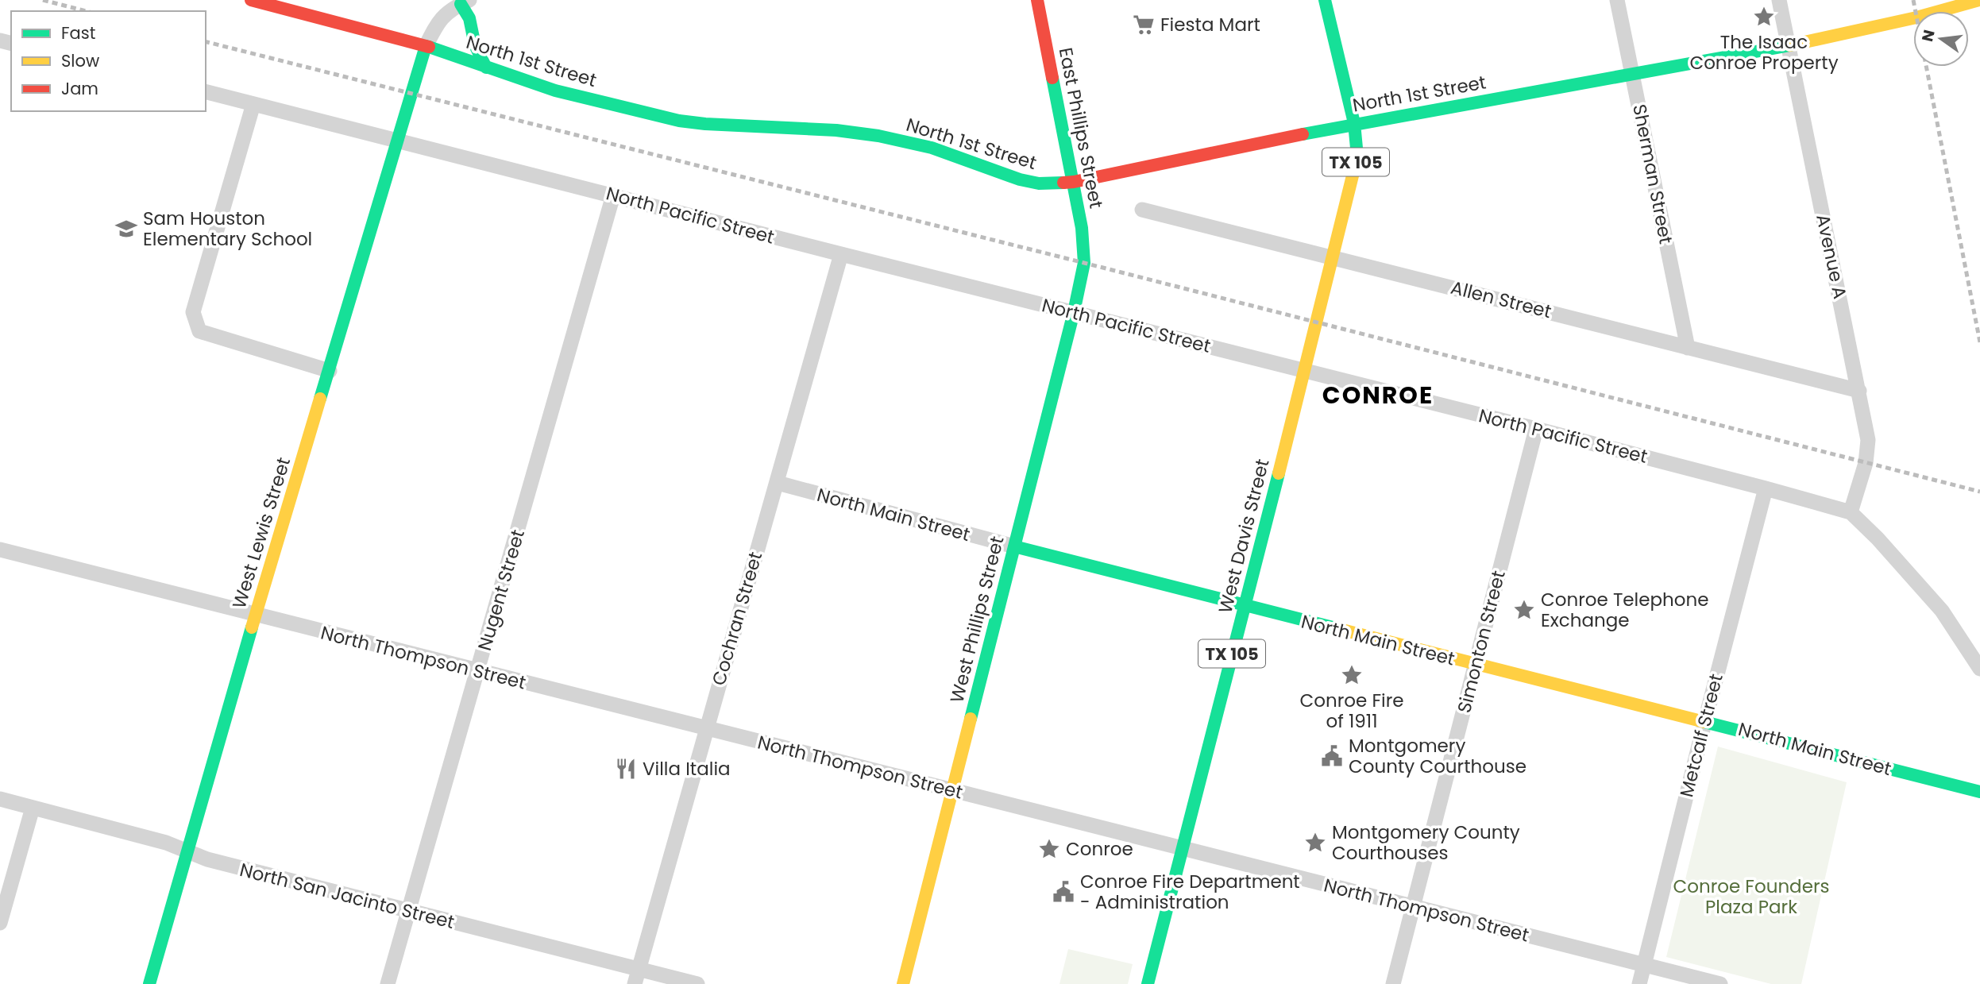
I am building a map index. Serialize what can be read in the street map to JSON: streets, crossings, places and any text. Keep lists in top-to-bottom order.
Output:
{
  "streets": {
    "street": [
      "North 1st Street",
      "East Phillips Street",
      "TX 105",
      "Sherman Street",
      "North Pacific Street",
      "Avenue A",
      "Allen Street",
      "North Main Street",
      "West Lewis Street",
      "West Davis Street",
      "Nugent Street",
      "Cochran Street",
      "West Phillips Street",
      "Simonton Street",
      "North Thompson Street",
      "Metcalf Street",
      "North San Jacinto Street"
    ]
  },
  "crossings": [
    ["North 1st Street", "East Phillips Street"],
    ["North 1st Street", "TX 105"],
    ["North 1st Street", "Sherman Street"],
    ["North 1st Street", "Avenue A"],
    ["North 1st Street", "West Lewis Street"],
    ["East Phillips Street", "West Phillips Street"],
    ["TX 105", "Allen Street"],
    ["TX 105", "West Davis Street"],
    ["Sherman Street", "Allen Street"],
    ["North Pacific Street", "Avenue A"],
    ["North Pacific Street", "West Lewis Street"],
    ["North Pacific Street", "West Davis Street"],
    ["North Pacific Street", "Nugent Street"],
    ["North Pacific Street", "Cochran Street"],
    ["North Pacific Street", "West Phillips Street"],
    ["North Pacific Street", "Simonton Street"],
    ["North Pacific Street", "Metcalf Street"],
    ["Avenue A", "Allen Street"],
    ["Allen Street", "West Davis Street"],
    ["North Main Street", "West Davis Street"],
    ["North Main Street", "Cochran Street"],
    ["North Main Street", "West Phillips Street"],
    ["North Main Street", "Simonton Street"],
    ["North Main Street", "Metcalf Street"],
    ["West Lewis Street", "North Thompson Street"],
    ["West Lewis Street", "North San Jacinto Street"],
    ["West Davis Street", "North Thompson Street"],
    ["Nugent Street", "North Thompson Street"],
    ["Nugent Street", "North San Jacinto Street"],
    ["Cochran Street", "North Thompson Street"],
    ["Cochran Street", "North San Jacinto Street"],
    ["West Phillips Street", "North Thompson Street"],
    ["Simonton Street", "North Thompson Street"],
    ["North Thompson Street", "Metcalf Street"]
  ],
  "districts": ["CONROE"],
  "parks": ["Conroe Founders Plaza Park"],
  "places": {
    "place": [
      "The Isaac Conroe Property",
      "Conroe Telephone Exchange",
      "Conroe Fire of 1911",
      "Montgomery County Courthouses",
      "Conroe"
    ],
    "supermarket": ["Fiesta Mart"],
    "school or university": ["Sam Houston Elementary School"],
    "public building": ["Montgomery County Courthouse", "Conroe Fire Department - Administration"],
    "restaurant": ["Villa Italia"]
  },
  "legend": ["Fast", "Slow", "Jam"],
  "north": "left"
}
